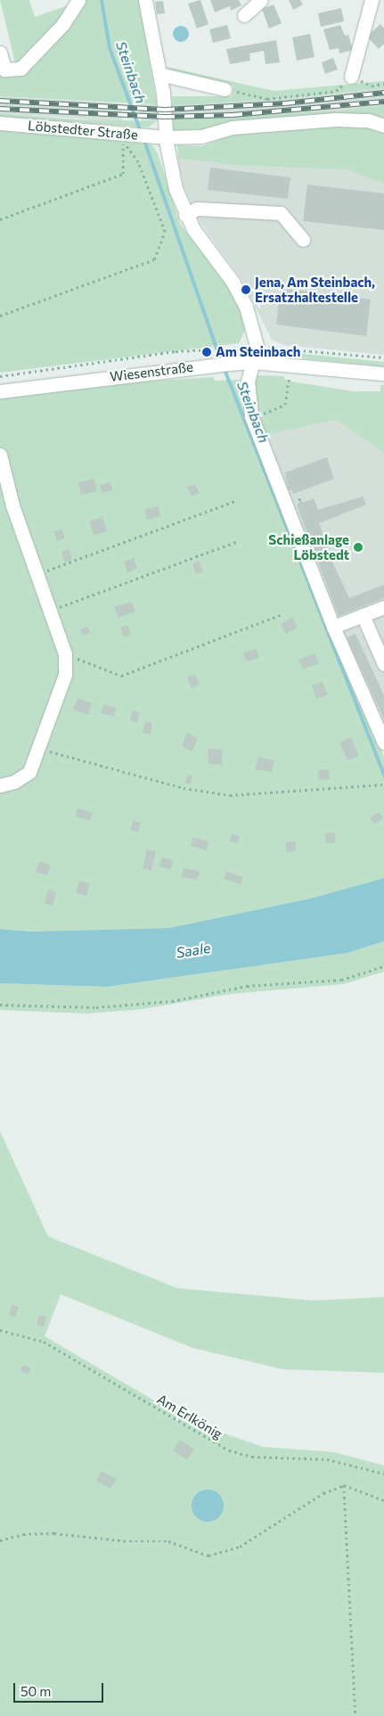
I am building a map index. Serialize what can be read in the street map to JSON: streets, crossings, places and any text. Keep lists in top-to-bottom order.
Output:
{
  "streets": {
    "street": ["Löbstedter Straße", "Wiesenstraße"],
    "path": ["Am Erlkönig"]
  },
  "water": ["Steinbach", "Saale"],
  "places": ["Jena, Am Steinbach, Ersatzhaltestelle", "Am Steinbach", "Schießanlage Löbstedt"],
  "scale_bar": "50 m"
}
